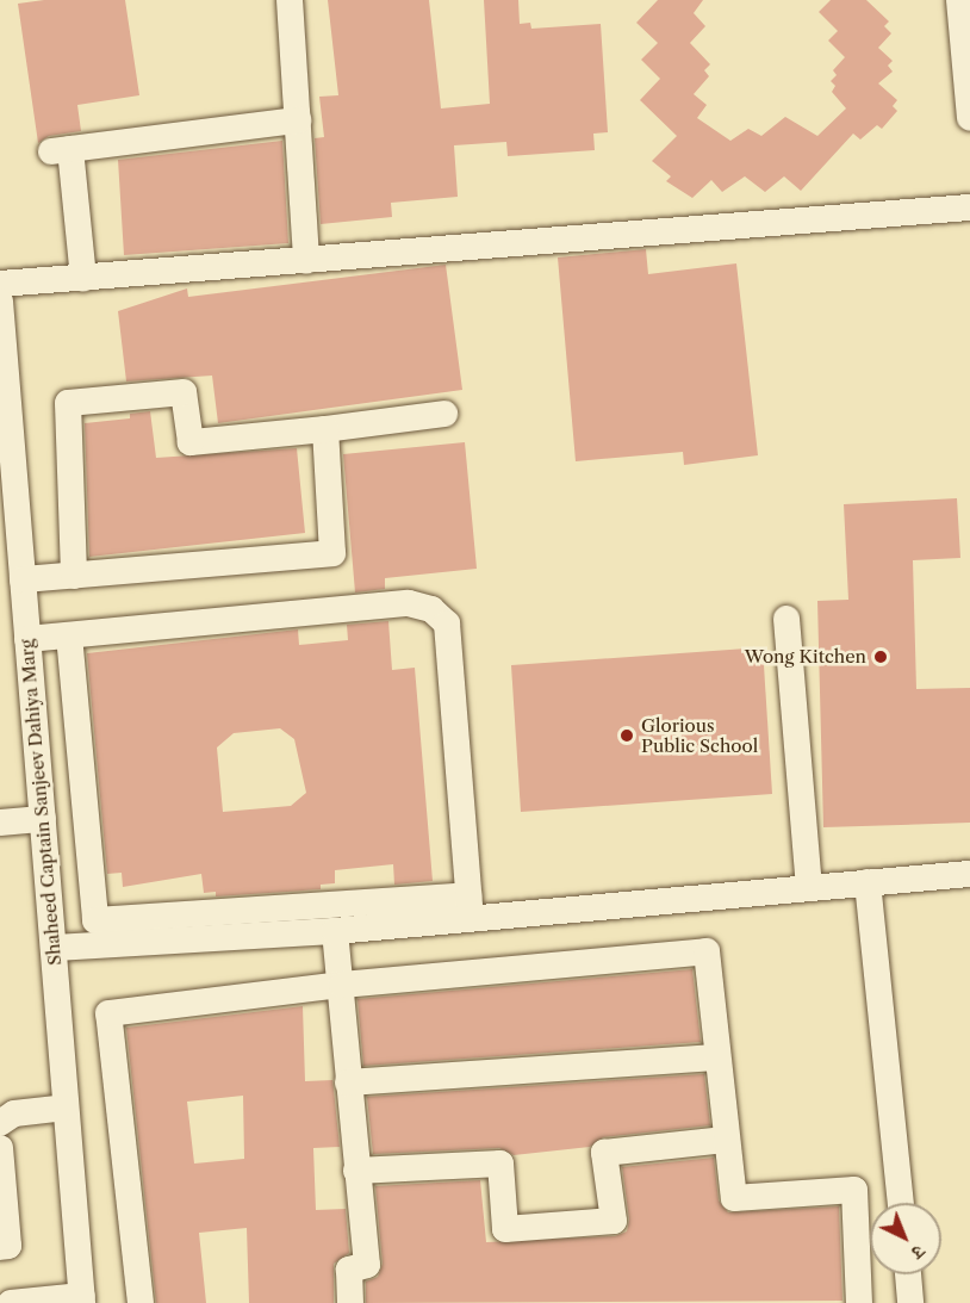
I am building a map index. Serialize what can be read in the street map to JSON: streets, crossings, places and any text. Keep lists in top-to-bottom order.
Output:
{
  "streets": {
    "street": ["Shaheed Captain Sanjeev Dahiya Marg"]
  },
  "places": ["Wong Kitchen", "Glorious Public School"],
  "north": "bottom right"
}
